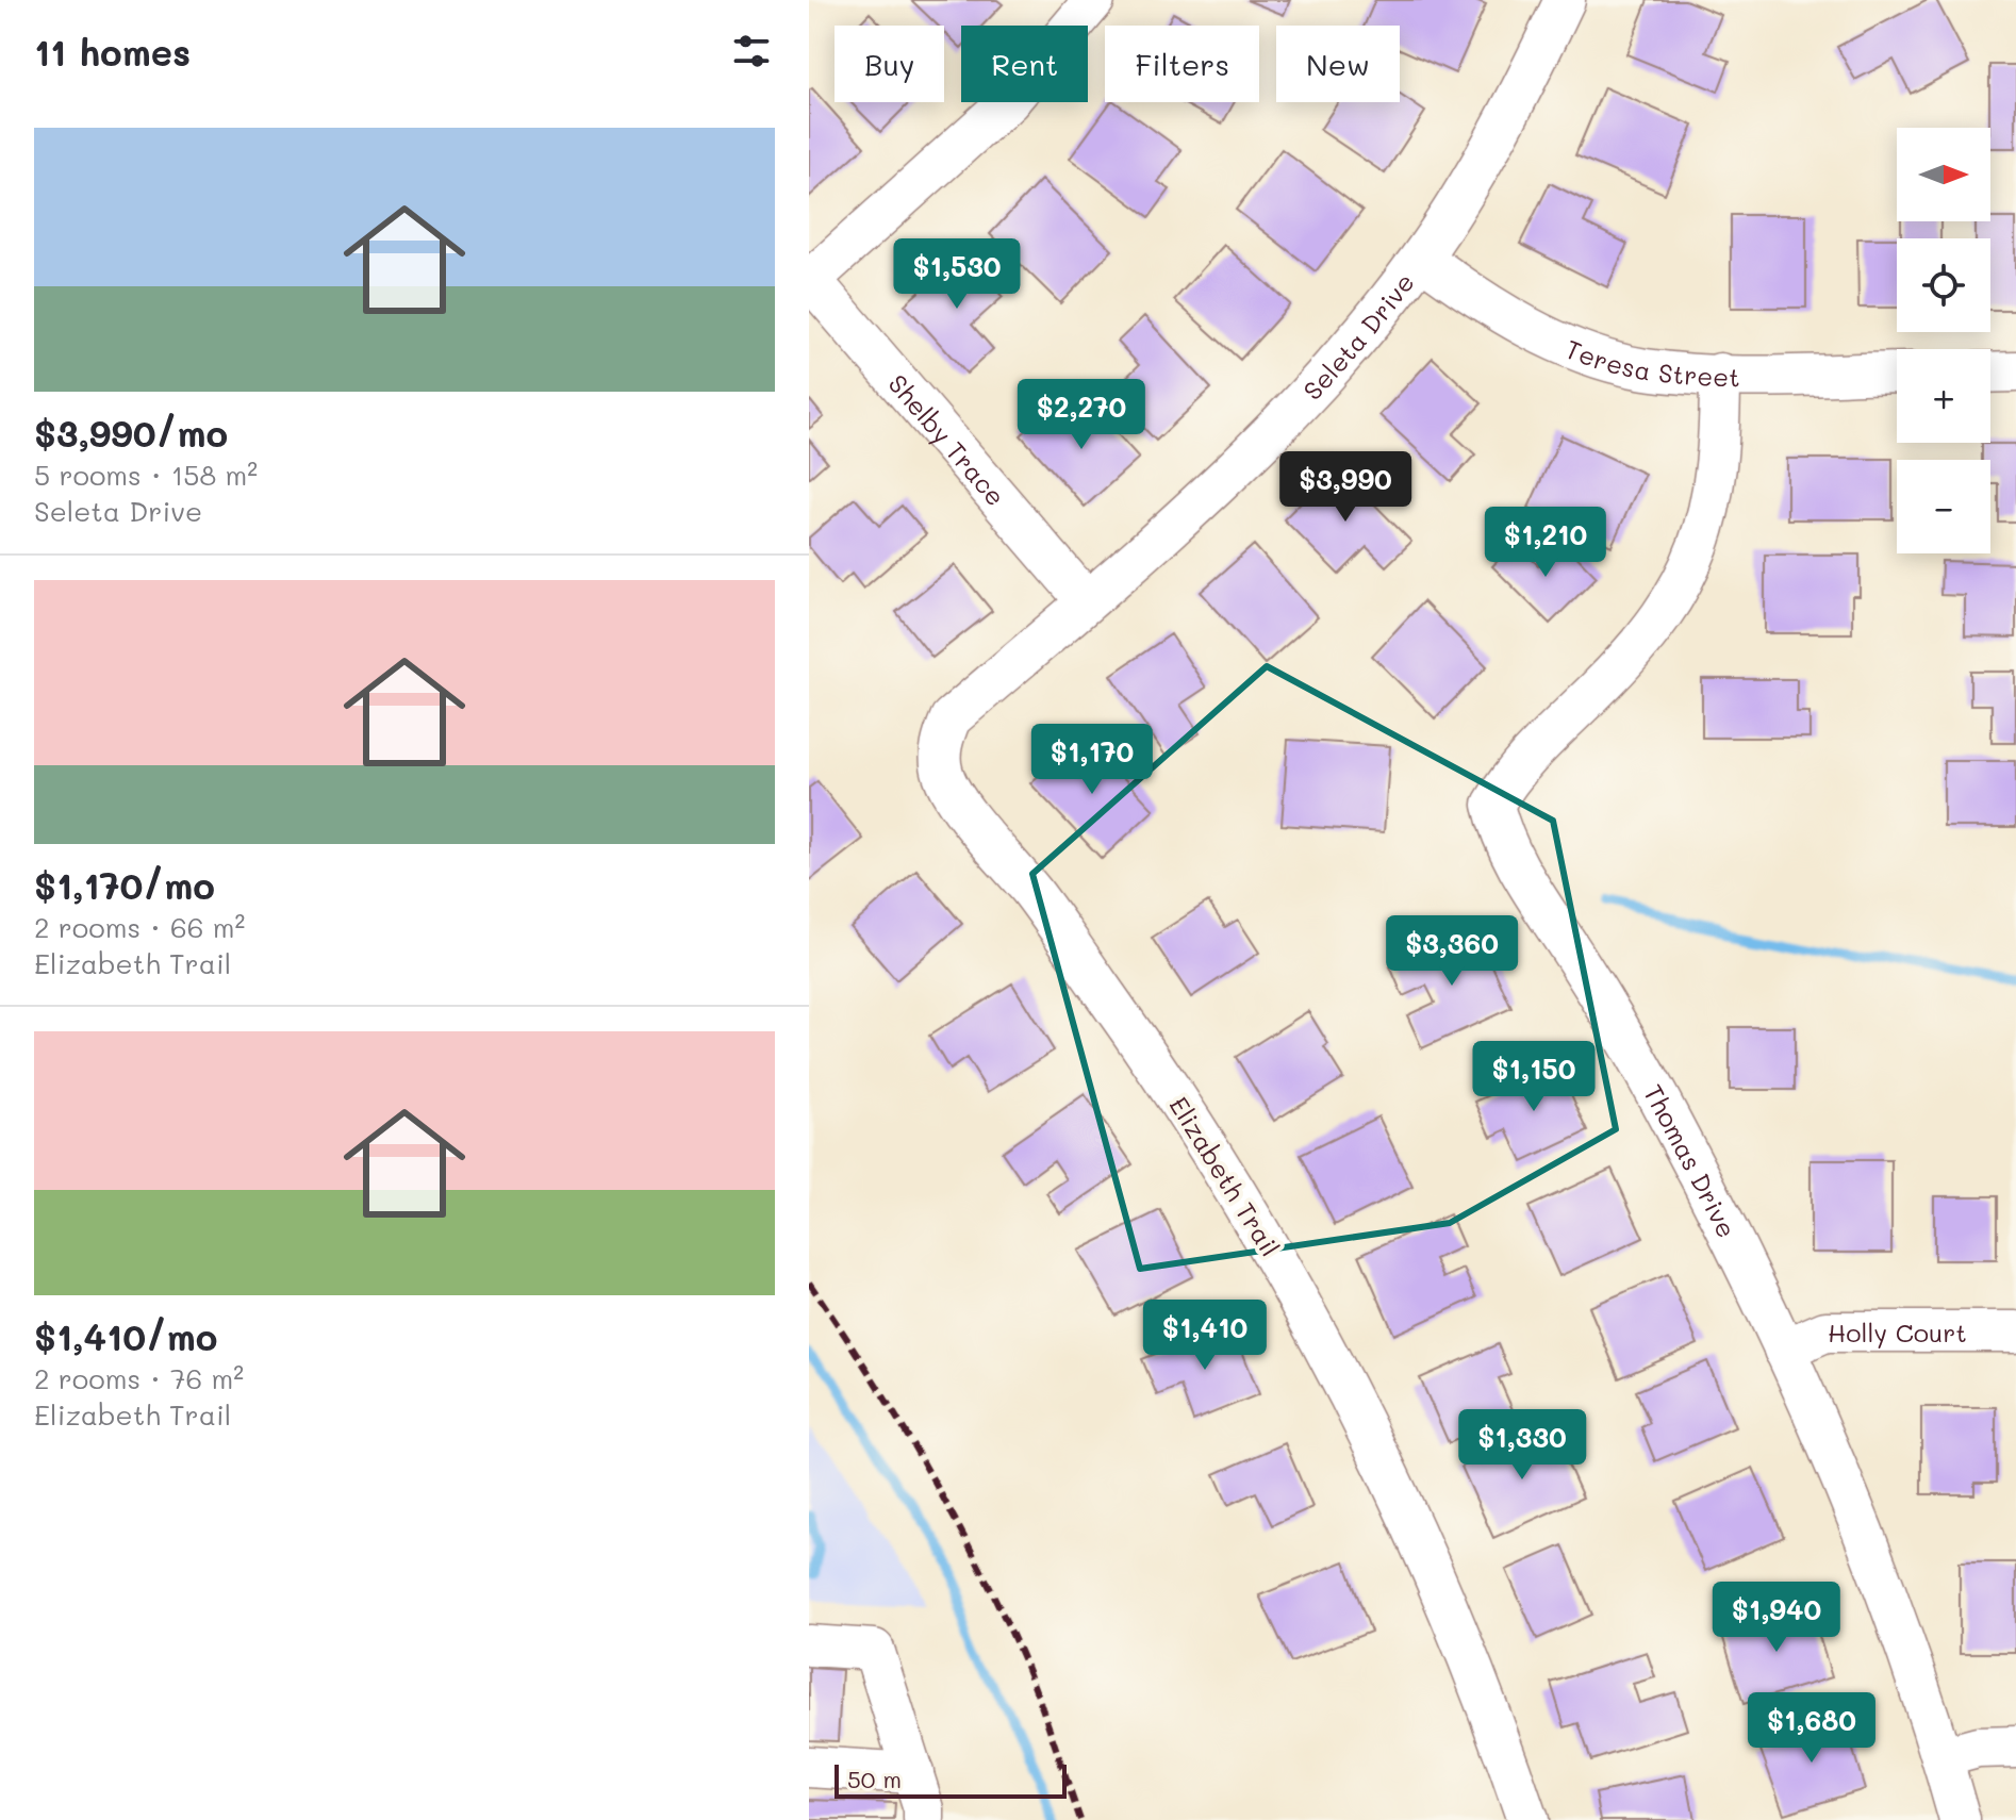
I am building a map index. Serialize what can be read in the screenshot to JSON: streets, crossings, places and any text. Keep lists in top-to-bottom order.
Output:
{
  "streets": {
    "street": [
      "Seleta Drive",
      "Teresa Street",
      "Shelby Trace",
      "Thomas Drive",
      "Elizabeth Trail",
      "Holly Court"
    ]
  },
  "crossings": [
    ["Seleta Drive", "Teresa Street"],
    ["Seleta Drive", "Shelby Trace"],
    ["Seleta Drive", "Elizabeth Trail"],
    ["Teresa Street", "Thomas Drive"],
    ["Thomas Drive", "Holly Court"]
  ],
  "scale_bar": "50 m",
  "north": "right",
  "page": {
    "heading": "11 homes",
    "chip": [
      "Buy",
      "Rent",
      "Filters",
      "New"
    ],
    "list": [
      {
        "name": "$3,990/mo",
        "note": "5 rooms · 158 m² · Seleta Drive"
      },
      {
        "name": "$1,170/mo",
        "note": "2 rooms · 66 m² · Elizabeth Trail"
      },
      {
        "name": "$1,410/mo",
        "note": "2 rooms · 76 m² · Elizabeth Trail"
      }
    ],
    "map_buttons": ["+", "−"],
    "price": [
      "$1,530",
      "$2,270",
      "$3,990",
      "$1,210",
      "$1,170",
      "$3,360",
      "$1,150",
      "$1,410",
      "$1,330",
      "$1,940",
      "$1,680"
    ],
    "scale": "50 m"
  }
}
